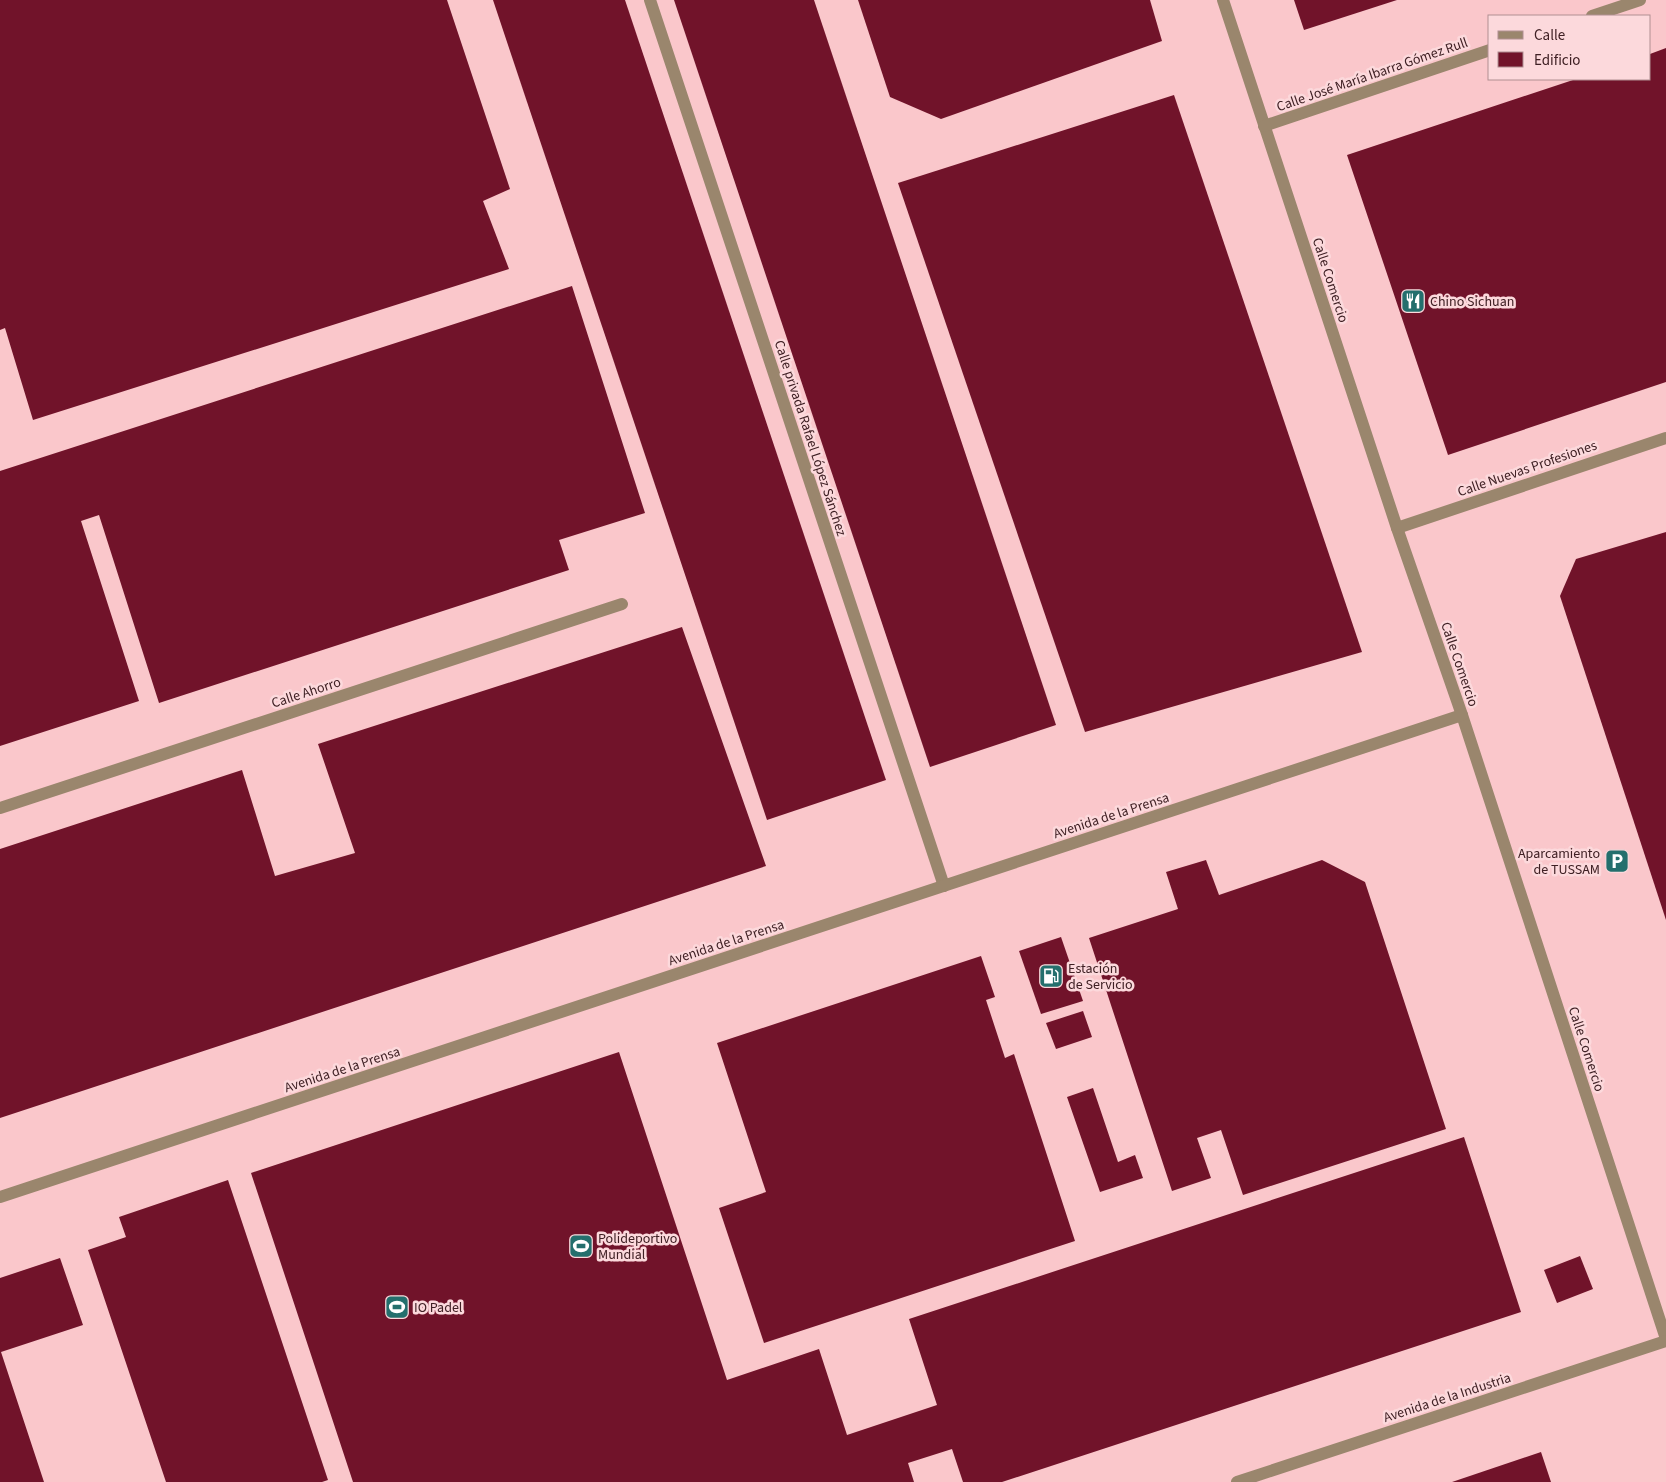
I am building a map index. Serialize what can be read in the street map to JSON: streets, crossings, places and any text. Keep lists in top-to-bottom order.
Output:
{
  "streets": {
    "street": [
      "Calle José María Ibarra Gómez Rull",
      "Calle Comercio",
      "Calle privada Rafael López Sánchez",
      "Calle Nuevas Profesiones",
      "Calle Ahorro",
      "Avenida de la Prensa",
      "Avenida de la Industria"
    ]
  },
  "crossings": [
    ["Calle José María Ibarra Gómez Rull", "Calle Comercio"],
    ["Calle Comercio", "Calle Nuevas Profesiones"],
    ["Calle Comercio", "Avenida de la Prensa"],
    ["Calle Comercio", "Avenida de la Industria"],
    ["Calle privada Rafael López Sánchez", "Avenida de la Prensa"]
  ],
  "places": {
    "restaurant": ["Chino Sichuan"],
    "parking": ["Aparcamiento de TUSSAM"],
    "fuel station": ["Estación de Servicio"],
    "sports": ["Polideportivo Mundial", "IO Padel"]
  },
  "legend": ["Calle", "Edificio"]
}
